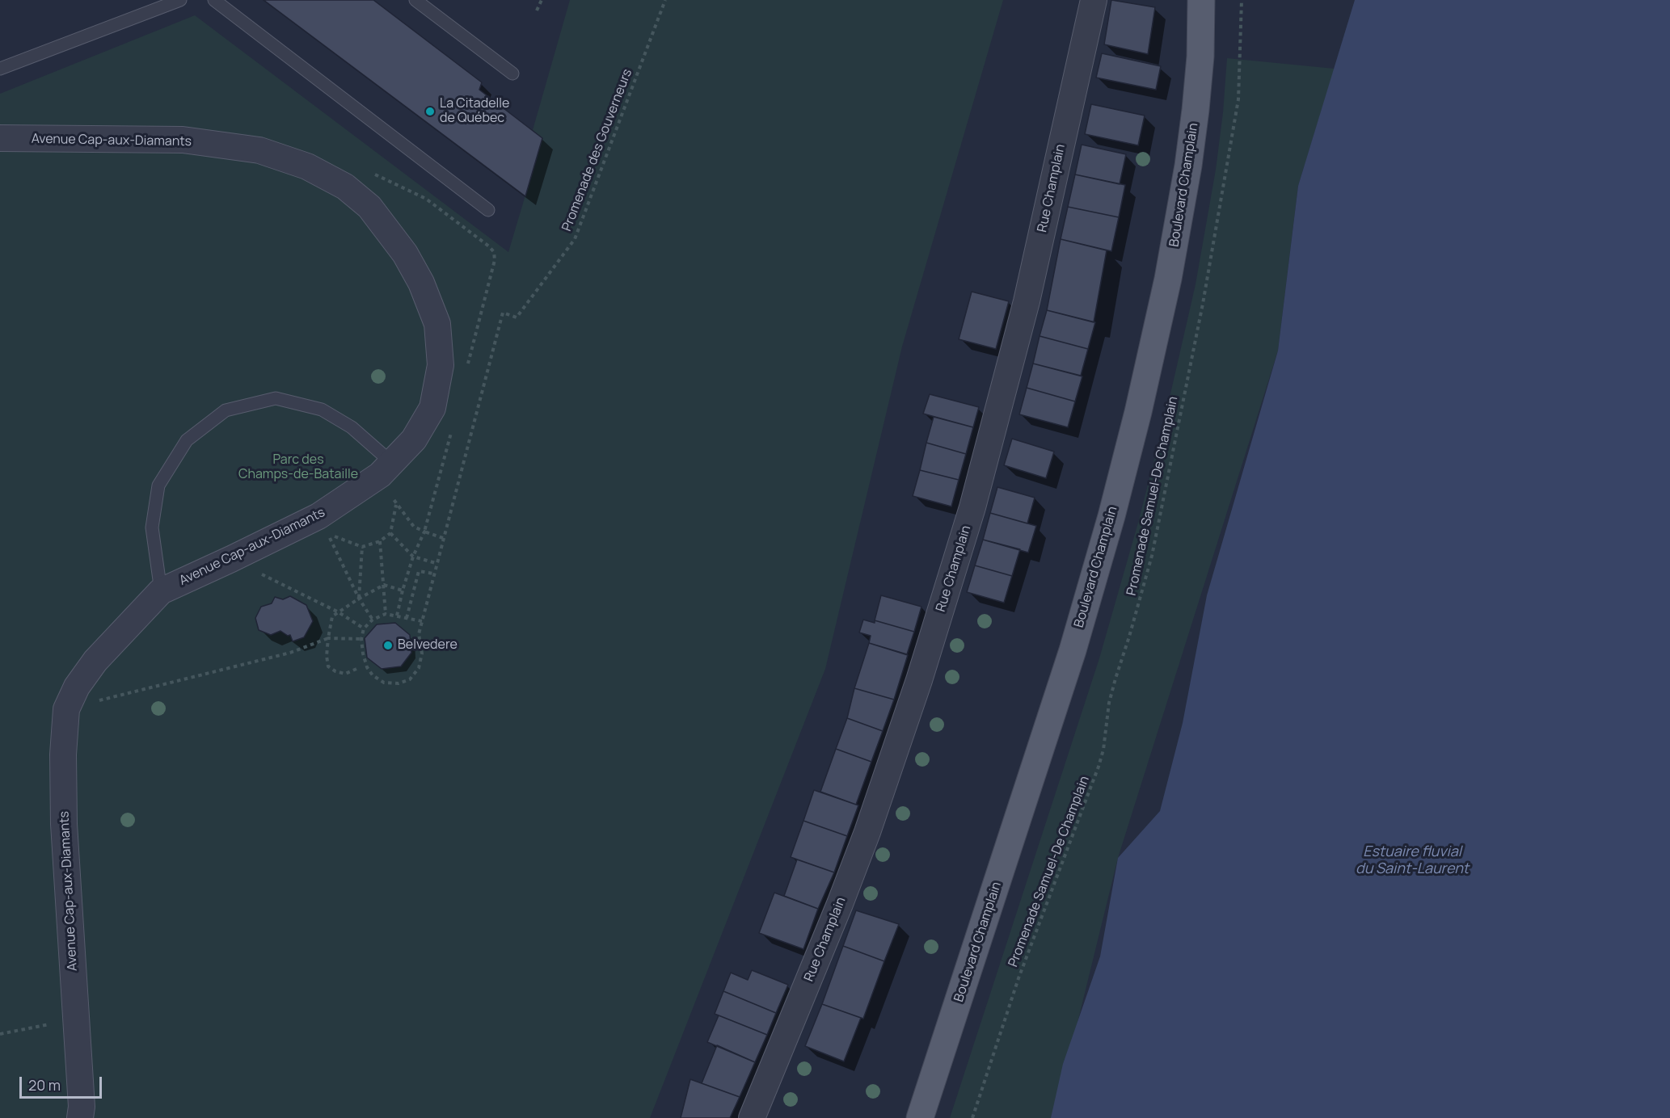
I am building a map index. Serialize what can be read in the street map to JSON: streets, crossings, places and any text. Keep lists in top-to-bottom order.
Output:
{
  "streets": {
    "main road": ["Boulevard Champlain"],
    "street": ["Avenue Cap-aux-Diamants", "Rue Champlain"],
    "path": ["Promenade des Gouverneurs", "Promenade Samuel-De Champlain"]
  },
  "water": ["Estuaire fluvial du Saint-Laurent"],
  "parks": ["Parc des Champs-de-Bataille"],
  "places": ["La Citadelle de Québec", "Belvedere"],
  "scale_bar": "20 m"
}
